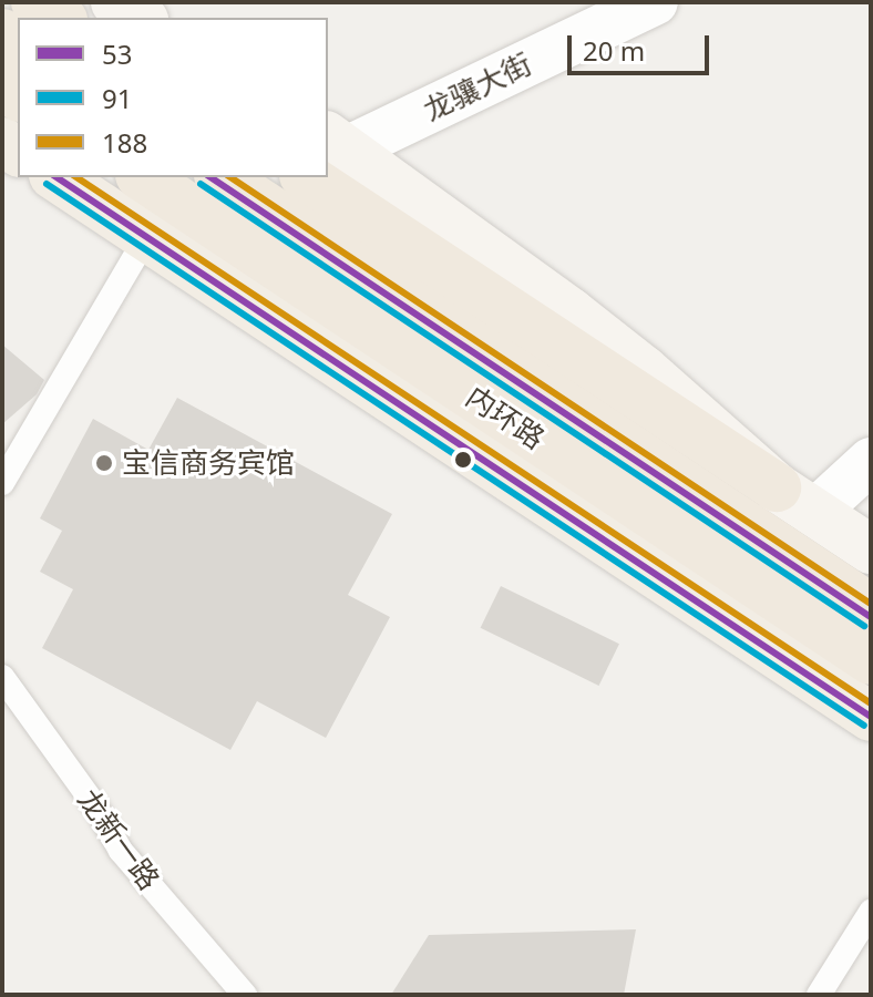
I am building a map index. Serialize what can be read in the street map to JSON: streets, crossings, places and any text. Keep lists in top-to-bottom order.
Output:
{
  "streets": {
    "highway": ["内环路"],
    "street": ["龙骧大街"],
    "lane": ["龙新一路"]
  },
  "places": ["宝信商务宾馆"],
  "lines": ["transit line 53", "transit line 188", "transit line 91"],
  "legend": ["53", "91", "188"],
  "scale_bar": "20 m"
}
